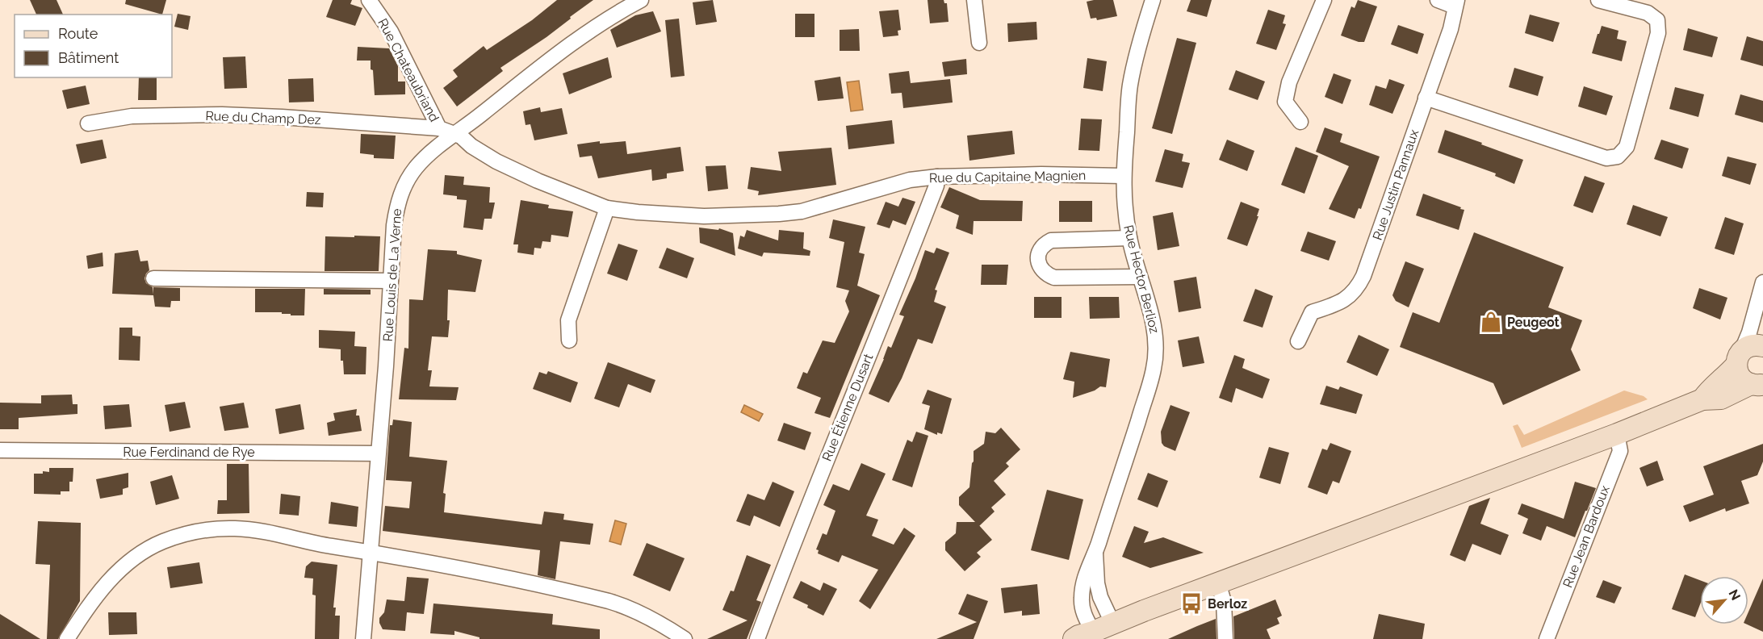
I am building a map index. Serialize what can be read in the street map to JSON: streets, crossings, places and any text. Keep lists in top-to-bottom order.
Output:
{
  "streets": {
    "street": [
      "Rue Chateaubriand",
      "Rue du Champ Dez",
      "Rue du Capitaine Magnien",
      "Rue Justin Pannaux",
      "Rue Louis de La Verne",
      "Rue Hector Berlioz",
      "Rue Étienne Dusart",
      "Rue Ferdinand de Rye",
      "Rue Jean Bardoux"
    ]
  },
  "crossings": [
    ["Rue Chateaubriand", "Rue du Champ Dez"],
    ["Rue Chateaubriand", "Rue du Capitaine Magnien"],
    ["Rue Chateaubriand", "Rue Louis de La Verne"],
    ["Rue du Capitaine Magnien", "Rue Louis de La Verne"],
    ["Rue du Capitaine Magnien", "Rue Hector Berlioz"],
    ["Rue du Capitaine Magnien", "Rue Étienne Dusart"],
    ["Rue Louis de La Verne", "Rue Ferdinand de Rye"]
  ],
  "places": {
    "shop": ["Peugeot"],
    "bus stop": ["Berloz"]
  },
  "legend": ["Route", "Bâtiment"],
  "north": "top right"
}
